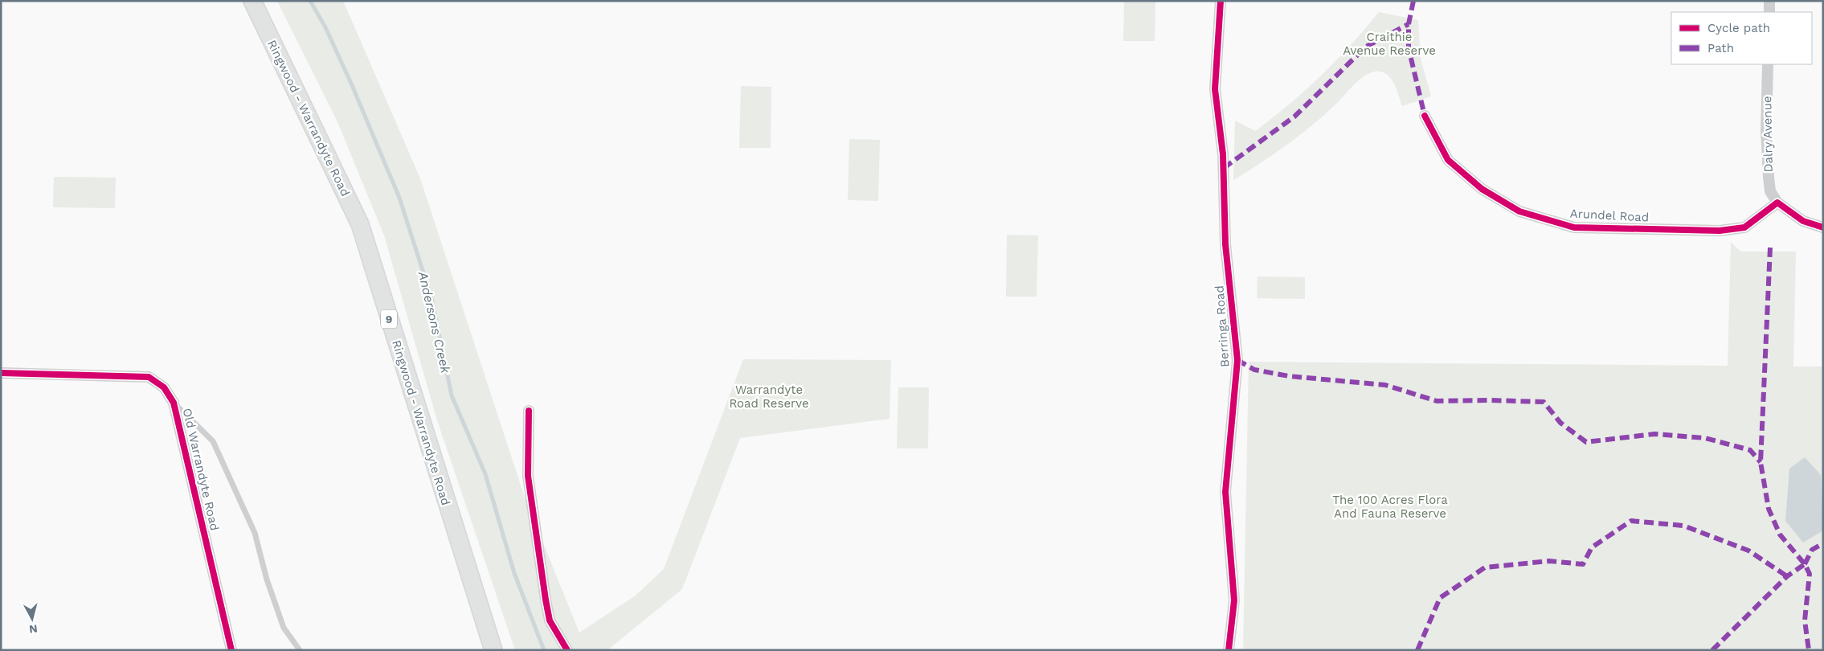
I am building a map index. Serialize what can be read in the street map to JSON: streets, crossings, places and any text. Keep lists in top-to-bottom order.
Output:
{
  "streets": {
    "main road": ["Ringwood - Warrandyte Road", "9"],
    "street": [
      "Dalry Avenue",
      "Arundel Road",
      "Berringa Road",
      "Old Warrandyte Road"
    ]
  },
  "crossings": [
    ["Dalry Avenue", "Arundel Road"]
  ],
  "water": ["Andersons Creek"],
  "parks": ["Craithie Avenue Reserve", "Warrandyte Road Reserve", "The 100 Acres Flora And Fauna Reserve"],
  "legend": ["Cycle path", "Path"],
  "north": "bottom"
}
